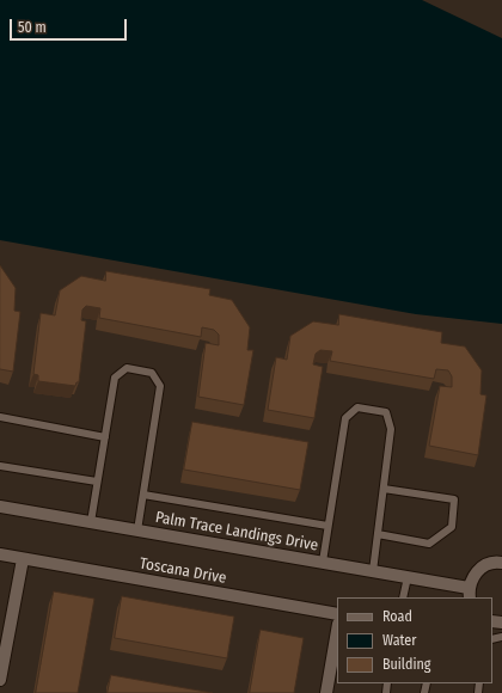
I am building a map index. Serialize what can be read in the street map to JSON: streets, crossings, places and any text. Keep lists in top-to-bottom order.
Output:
{
  "streets": {
    "street": ["Palm Trace Landings Drive", "Toscana Drive"]
  },
  "legend": ["Road", "Water", "Building"],
  "scale_bar": "50 m"
}
